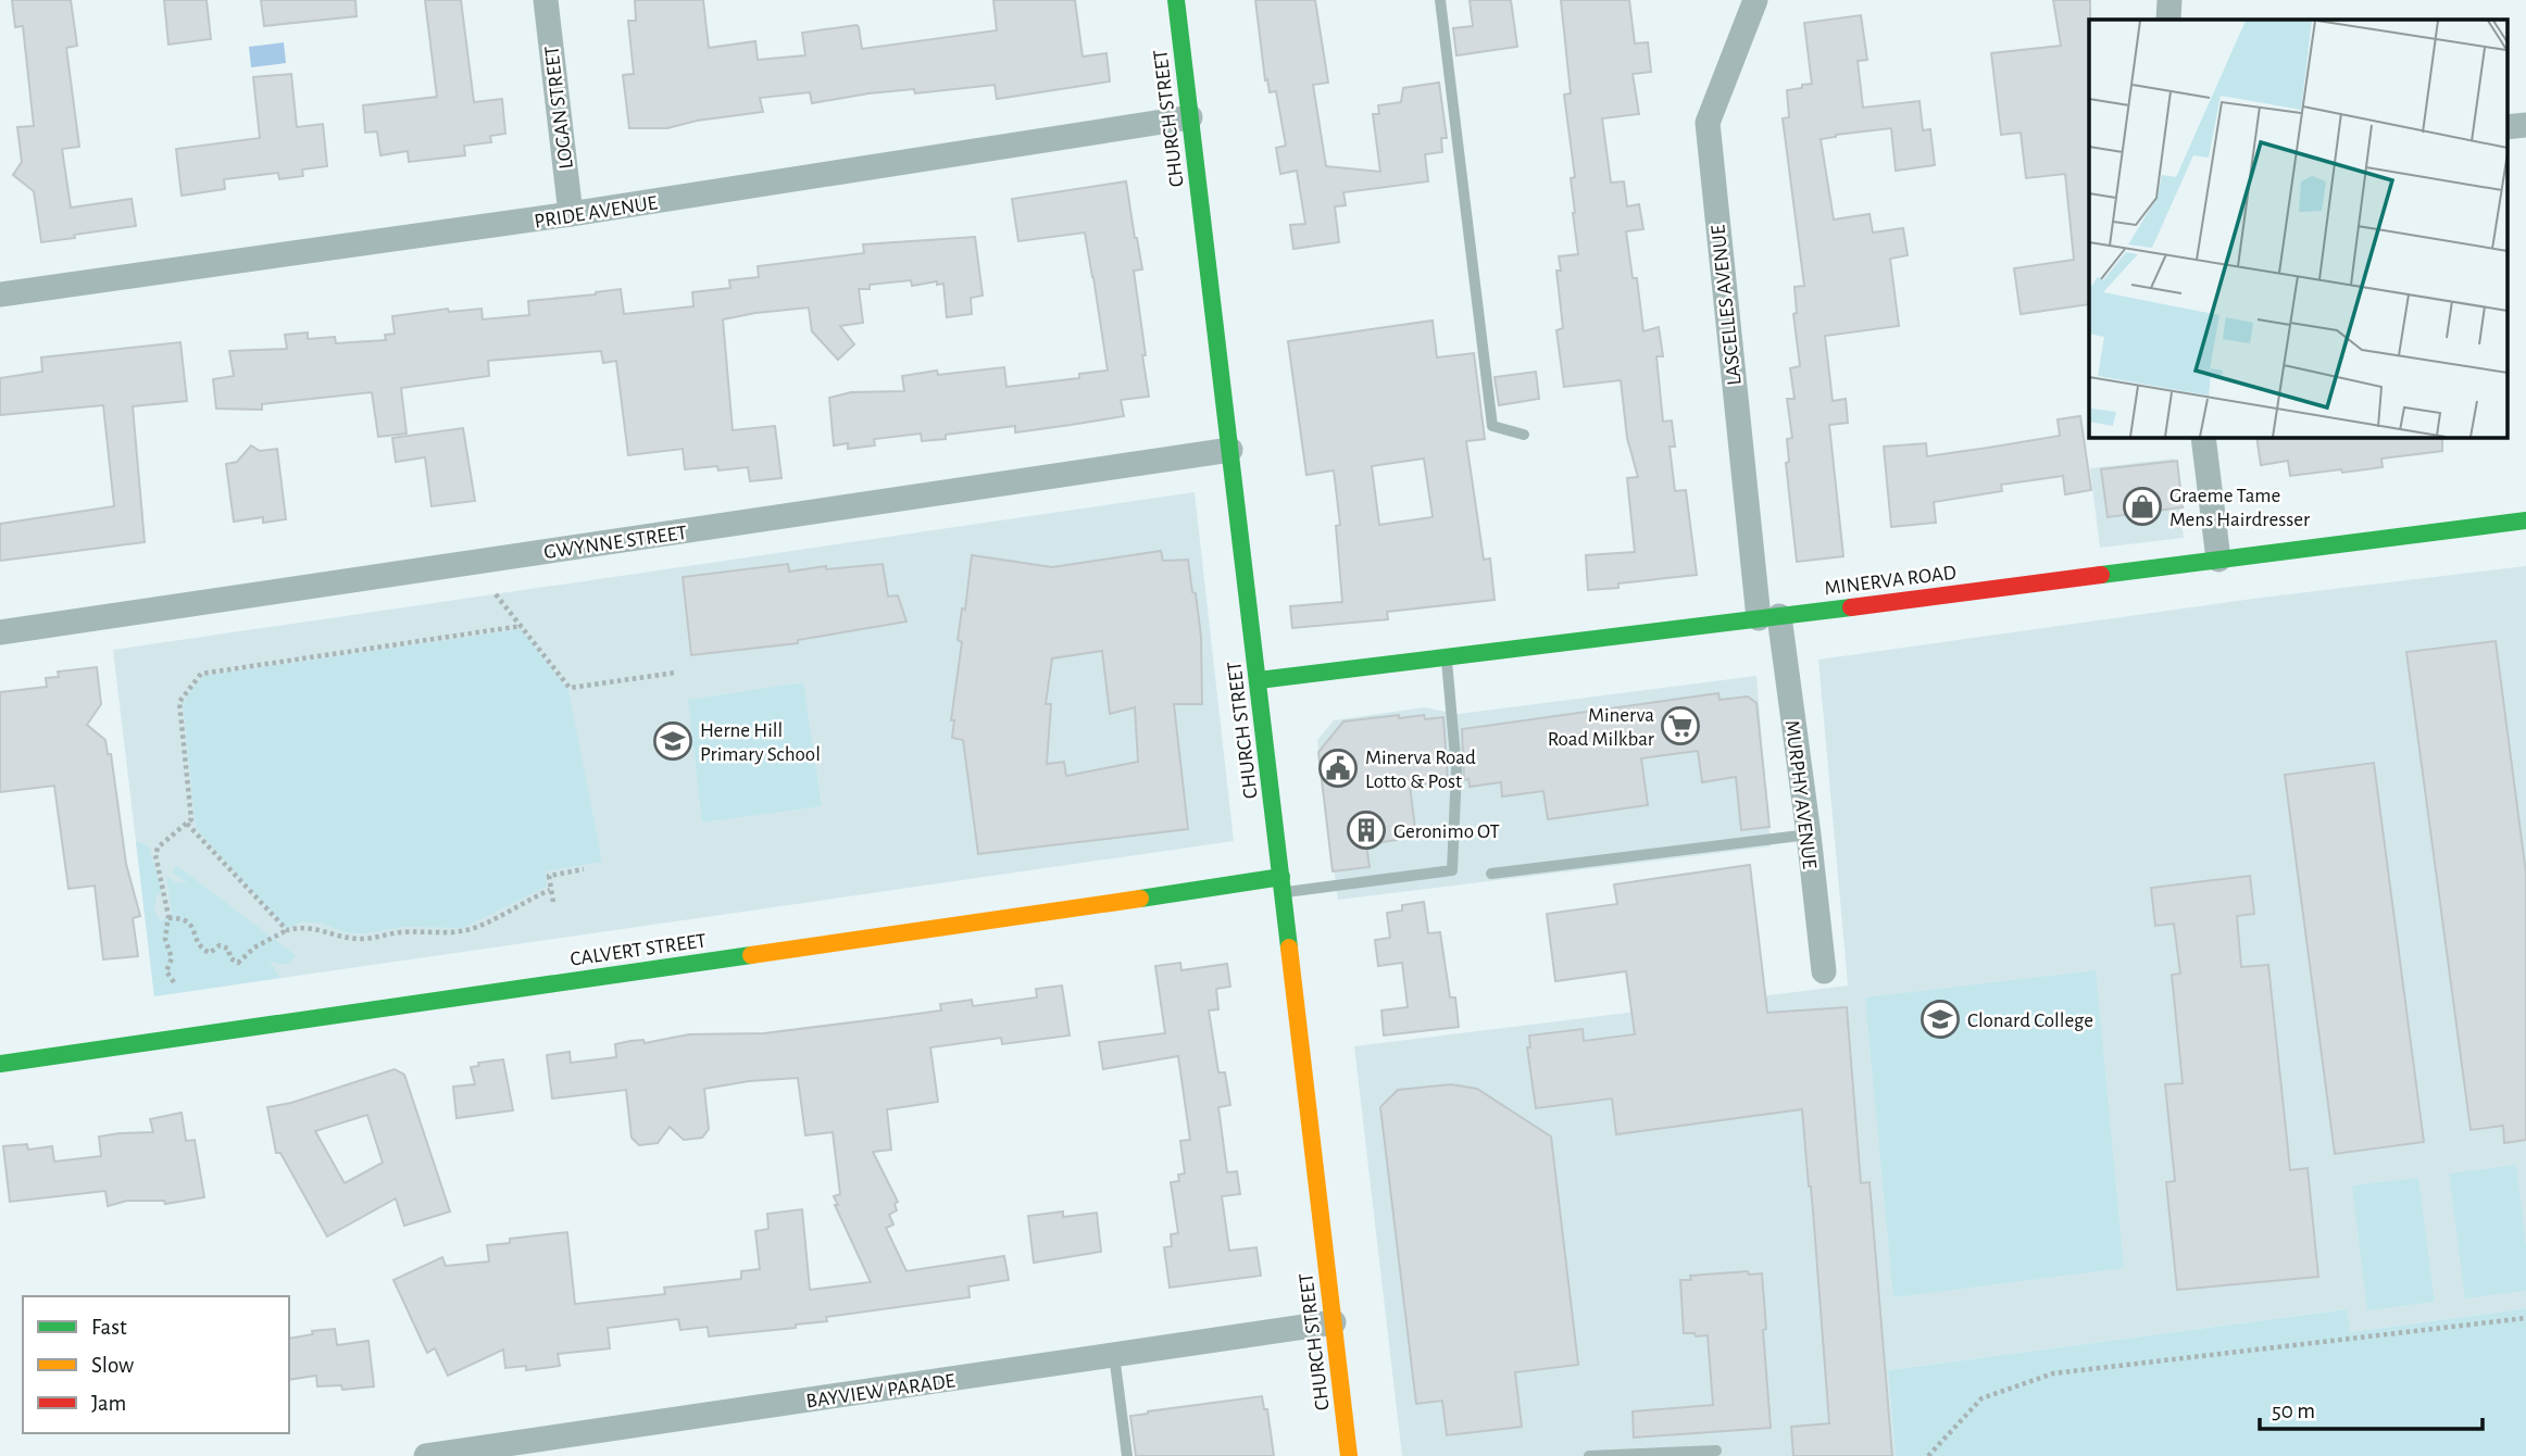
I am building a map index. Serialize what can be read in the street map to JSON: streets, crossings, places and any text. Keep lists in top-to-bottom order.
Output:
{
  "streets": {
    "street": [
      "LOGAN STREET",
      "CHURCH STREET",
      "PRIDE AVENUE",
      "LASCELLES AVENUE",
      "GWYNNE STREET",
      "MINERVA ROAD",
      "MURPHY AVENUE",
      "CALVERT STREET",
      "BAYVIEW PARADE"
    ]
  },
  "crossings": [
    ["LOGAN STREET", "PRIDE AVENUE"],
    ["CHURCH STREET", "PRIDE AVENUE"],
    ["CHURCH STREET", "GWYNNE STREET"],
    ["CHURCH STREET", "MINERVA ROAD"],
    ["CHURCH STREET", "CALVERT STREET"],
    ["CHURCH STREET", "BAYVIEW PARADE"],
    ["LASCELLES AVENUE", "MINERVA ROAD"],
    ["LASCELLES AVENUE", "MURPHY AVENUE"],
    ["MINERVA ROAD", "MURPHY AVENUE"]
  ],
  "places": {
    "shop": ["Graeme Tame Mens Hairdresser"],
    "supermarket": ["Minerva Road Milkbar"],
    "school or university": ["Herne Hill Primary School", "Clonard College"],
    "public building": ["Minerva Road Lotto & Post"],
    "building": ["Geronimo OT"]
  },
  "legend": ["Fast", "Slow", "Jam"],
  "scale_bar": "50 m"
}
